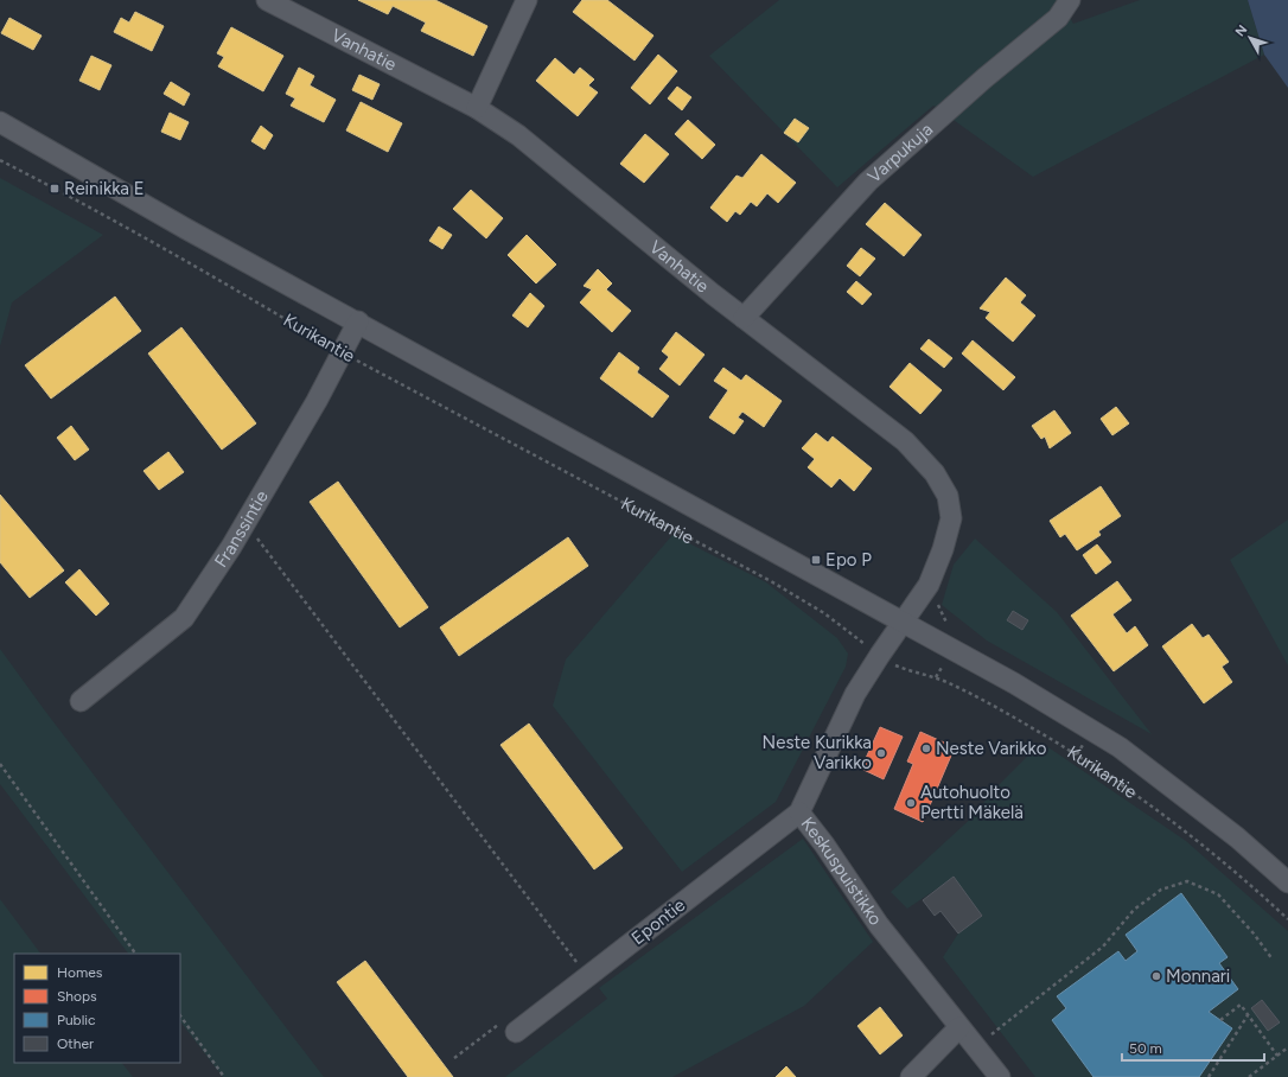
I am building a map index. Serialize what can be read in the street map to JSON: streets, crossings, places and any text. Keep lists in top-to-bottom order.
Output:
{
  "streets": {
    "street": [
      "Vanhatie",
      "Varpukuja",
      "Kurikantie",
      "Franssintie",
      "Keskuspuistikko",
      "Epontie"
    ]
  },
  "crossings": [
    ["Vanhatie", "Varpukuja"],
    ["Vanhatie", "Kurikantie"],
    ["Vanhatie", "Keskuspuistikko"],
    ["Kurikantie", "Franssintie"],
    ["Kurikantie", "Keskuspuistikko"],
    ["Keskuspuistikko", "Epontie"]
  ],
  "places": {
    "transit": ["Reinikka E", "Epo P"],
    "other": [
      "Neste Varikko",
      "Neste Kurikka Varikko",
      "Autohuolto Pertti Mäkelä",
      "Monnari"
    ]
  },
  "legend": [
    "Homes",
    "Shops",
    "Public",
    "Other"
  ],
  "scale_bar": "50 m",
  "north": "top left"
}
